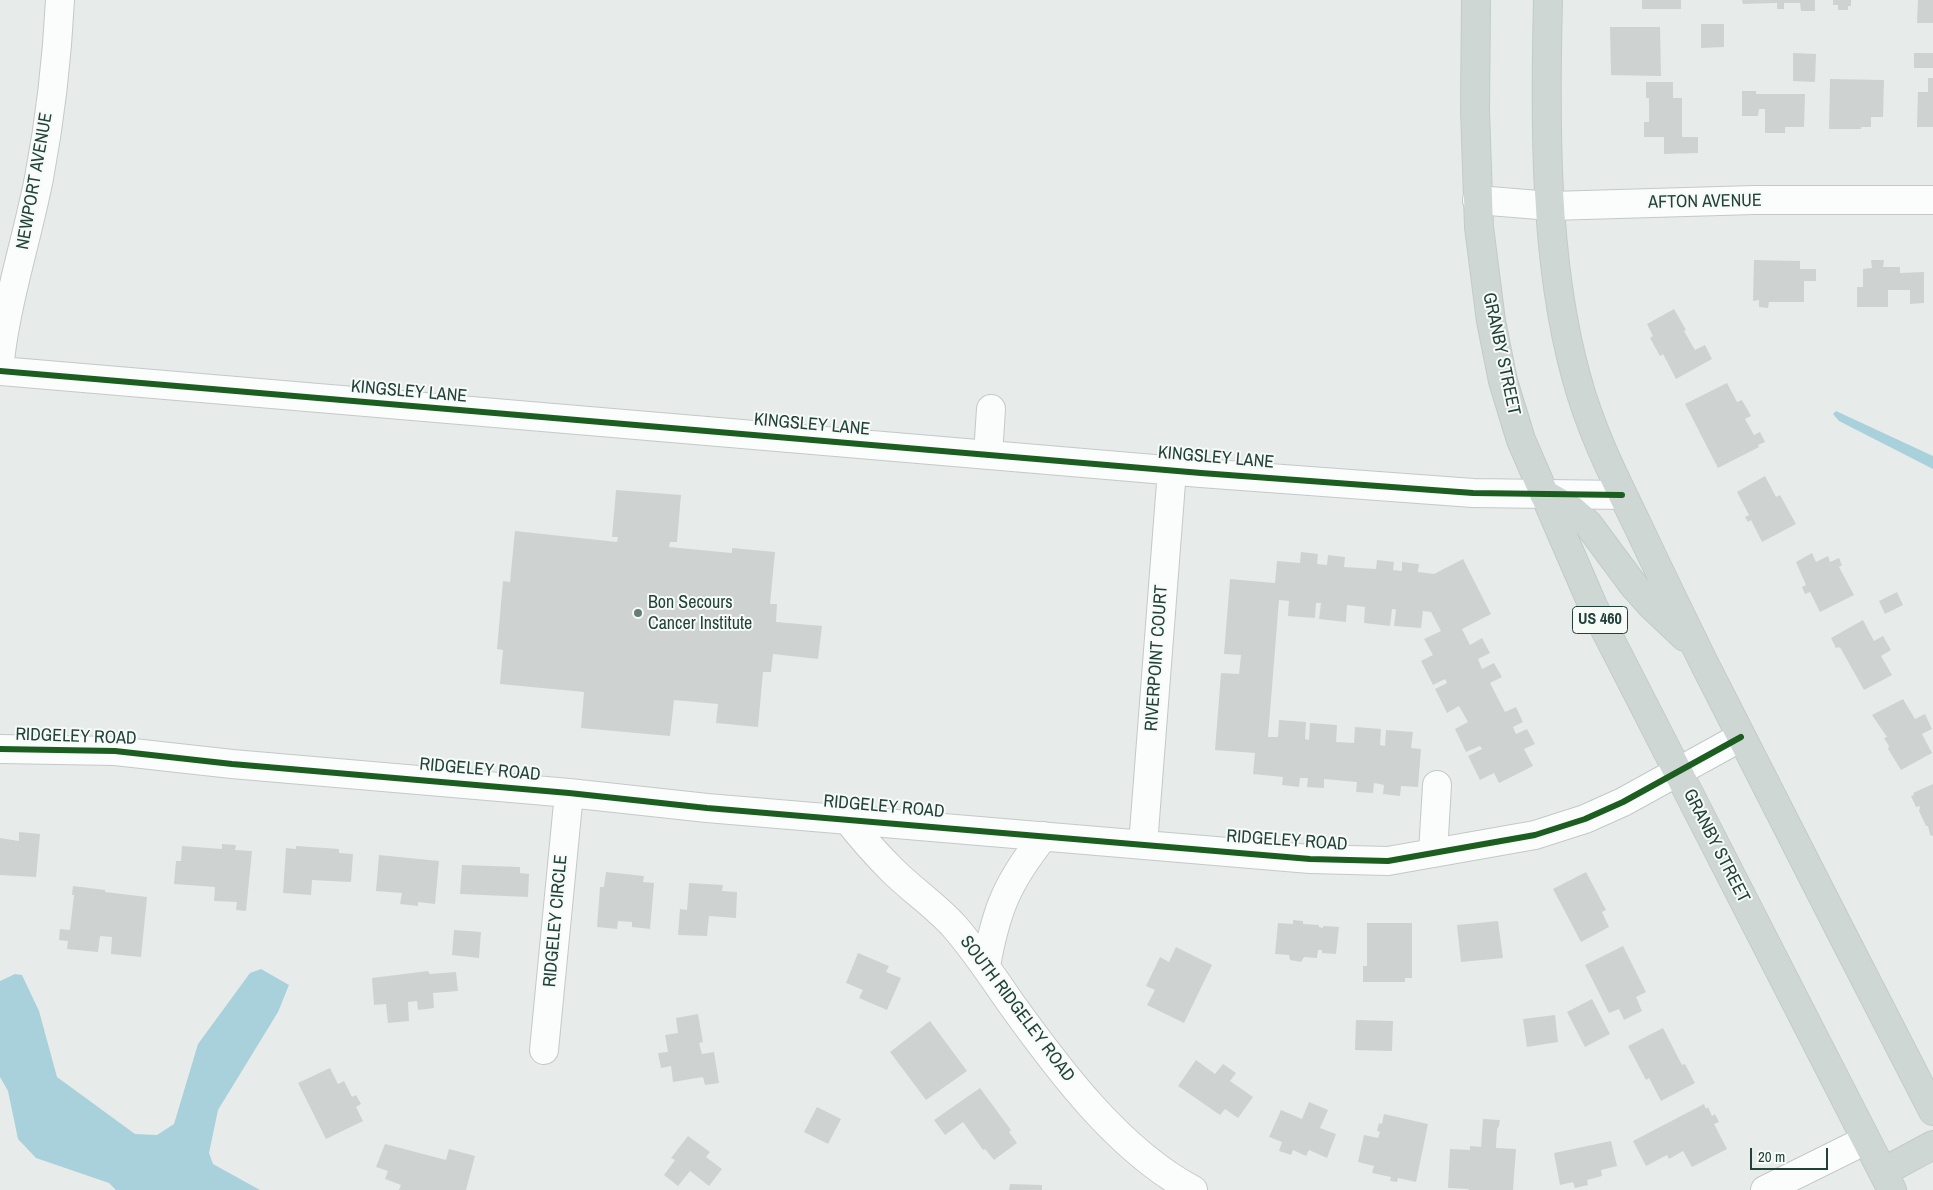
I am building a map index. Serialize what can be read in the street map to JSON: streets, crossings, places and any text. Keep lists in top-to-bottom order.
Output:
{
  "streets": {
    "main road": ["GRANBY STREET", "US 460"],
    "street": [
      "NEWPORT AVENUE",
      "AFTON AVENUE",
      "KINGSLEY LANE",
      "RIVERPOINT COURT",
      "RIDGELEY ROAD",
      "RIDGELEY CIRCLE",
      "SOUTH RIDGELEY ROAD"
    ]
  },
  "crossings": [
    ["AFTON AVENUE", "GRANBY STREET"],
    ["GRANBY STREET", "KINGSLEY LANE"],
    ["GRANBY STREET", "RIDGELEY ROAD"],
    ["KINGSLEY LANE", "RIVERPOINT COURT"],
    ["RIVERPOINT COURT", "RIDGELEY ROAD"],
    ["RIDGELEY ROAD", "RIDGELEY CIRCLE"],
    ["RIDGELEY ROAD", "SOUTH RIDGELEY ROAD"]
  ],
  "places": ["Bon Secours Cancer Institute"],
  "scale_bar": "20 m"
}
